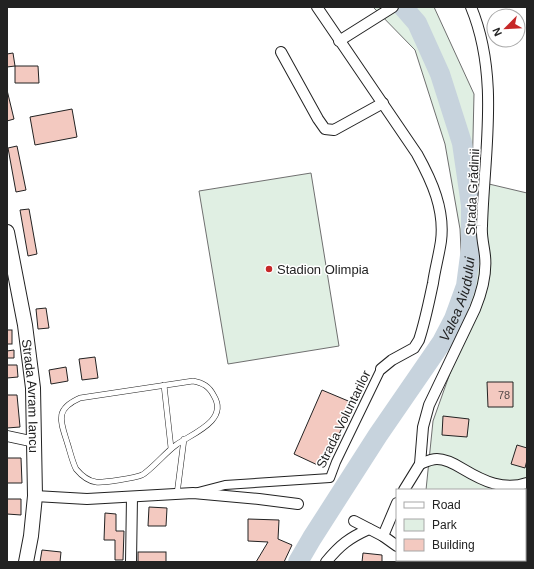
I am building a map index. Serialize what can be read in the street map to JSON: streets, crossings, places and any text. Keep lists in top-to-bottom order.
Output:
{
  "streets": {
    "main road": ["Strada Avram Iancu"],
    "street": ["Strada Grădinii", "Strada Voluntarilor"]
  },
  "water": ["Valea Aiudului"],
  "places": ["Stadion Olimpia"],
  "house_numbers": ["78"],
  "legend": ["Road", "Park", "Building"],
  "north": "bottom left"
}
